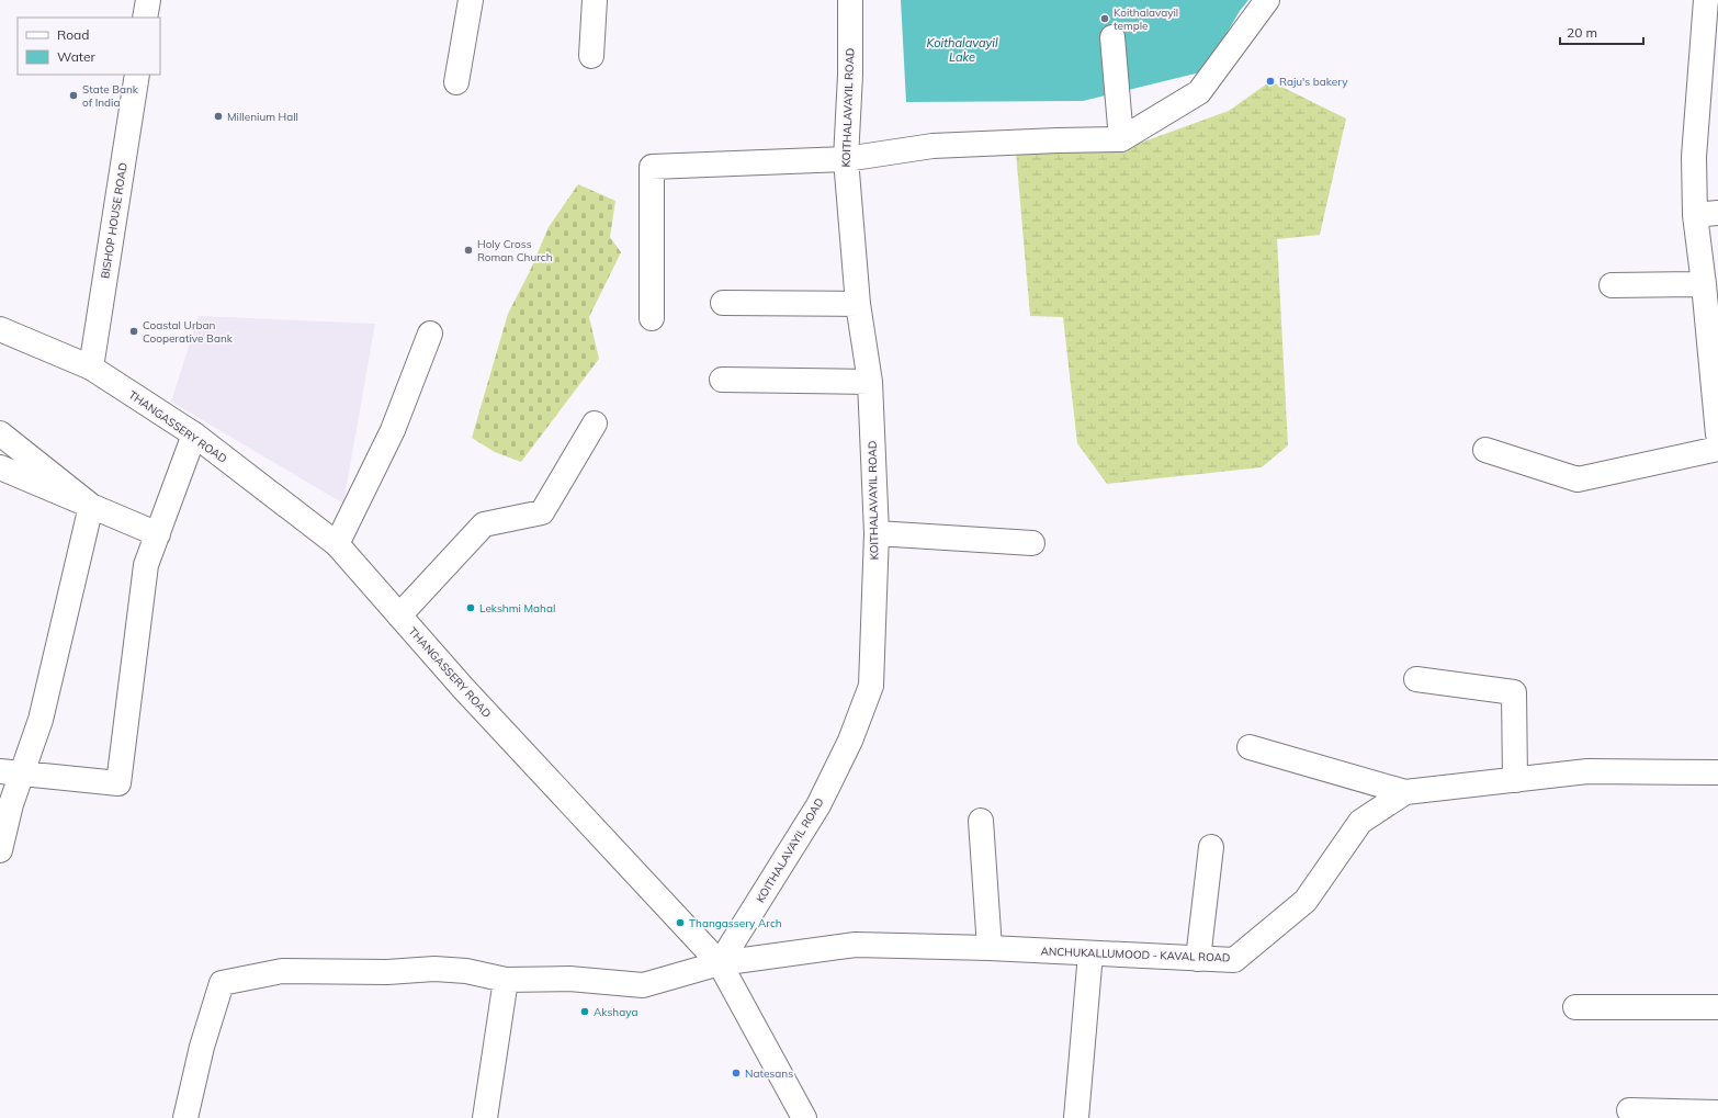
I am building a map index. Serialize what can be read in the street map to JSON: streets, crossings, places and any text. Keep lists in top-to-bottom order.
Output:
{
  "streets": {
    "street": [
      "KOITHALAVAYIL ROAD",
      "BISHOP HOUSE ROAD",
      "THANGASSERY ROAD",
      "ANCHUKALLUMOOD - KAVAL ROAD"
    ]
  },
  "crossings": [
    ["KOITHALAVAYIL ROAD", "THANGASSERY ROAD"],
    ["KOITHALAVAYIL ROAD", "ANCHUKALLUMOOD - KAVAL ROAD"],
    ["BISHOP HOUSE ROAD", "THANGASSERY ROAD"],
    ["THANGASSERY ROAD", "ANCHUKALLUMOOD - KAVAL ROAD"]
  ],
  "water": ["Koithalavayil Lake"],
  "places": [
    "Koithalavayil temple",
    "Raju's bakery",
    "State Bank of India",
    "Millenium Hall",
    "Holy Cross Roman Church",
    "Coastal Urban Cooperative Bank",
    "Lekshmi Mahal",
    "Thangassery Arch",
    "Akshaya",
    "Natesans"
  ],
  "legend": ["Road", "Water"],
  "scale_bar": "20 m"
}
